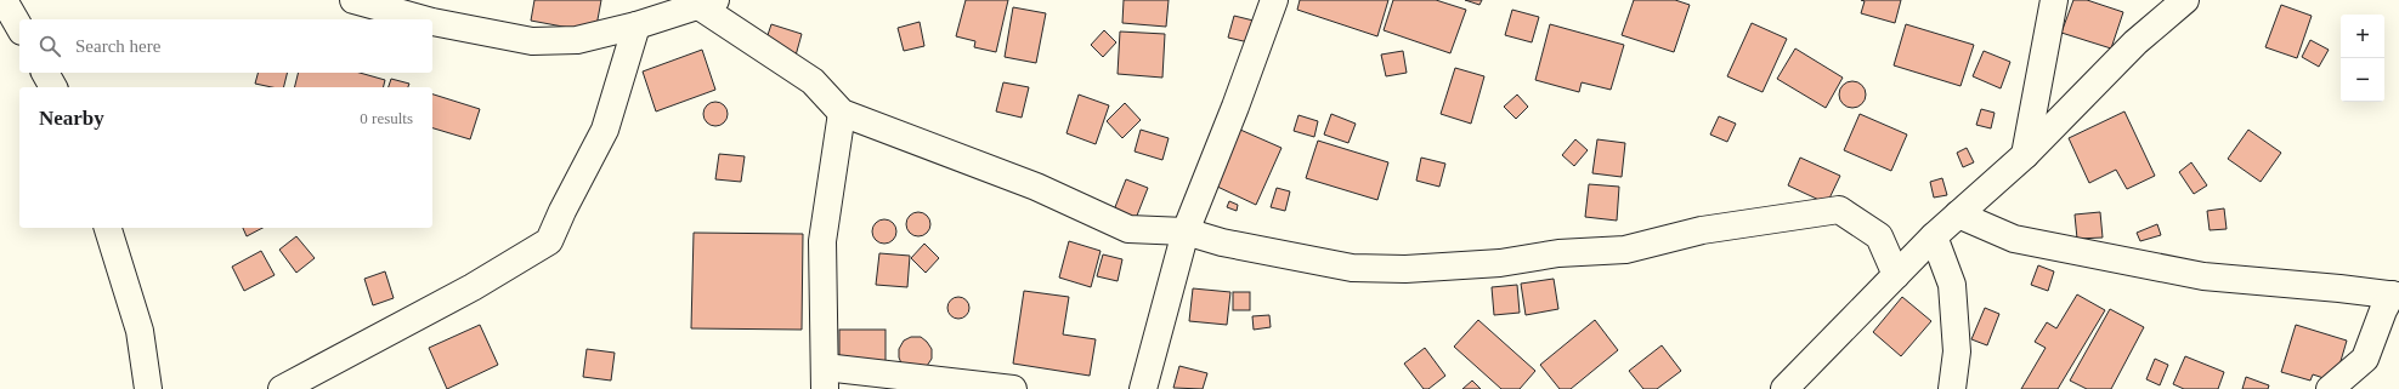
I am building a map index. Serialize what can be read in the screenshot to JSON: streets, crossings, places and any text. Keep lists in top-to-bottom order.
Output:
{
  "page": {
    "map_buttons": ["+", "−"],
    "search": "Search here",
    "heading": ["Nearby", "0 results"]
  }
}
